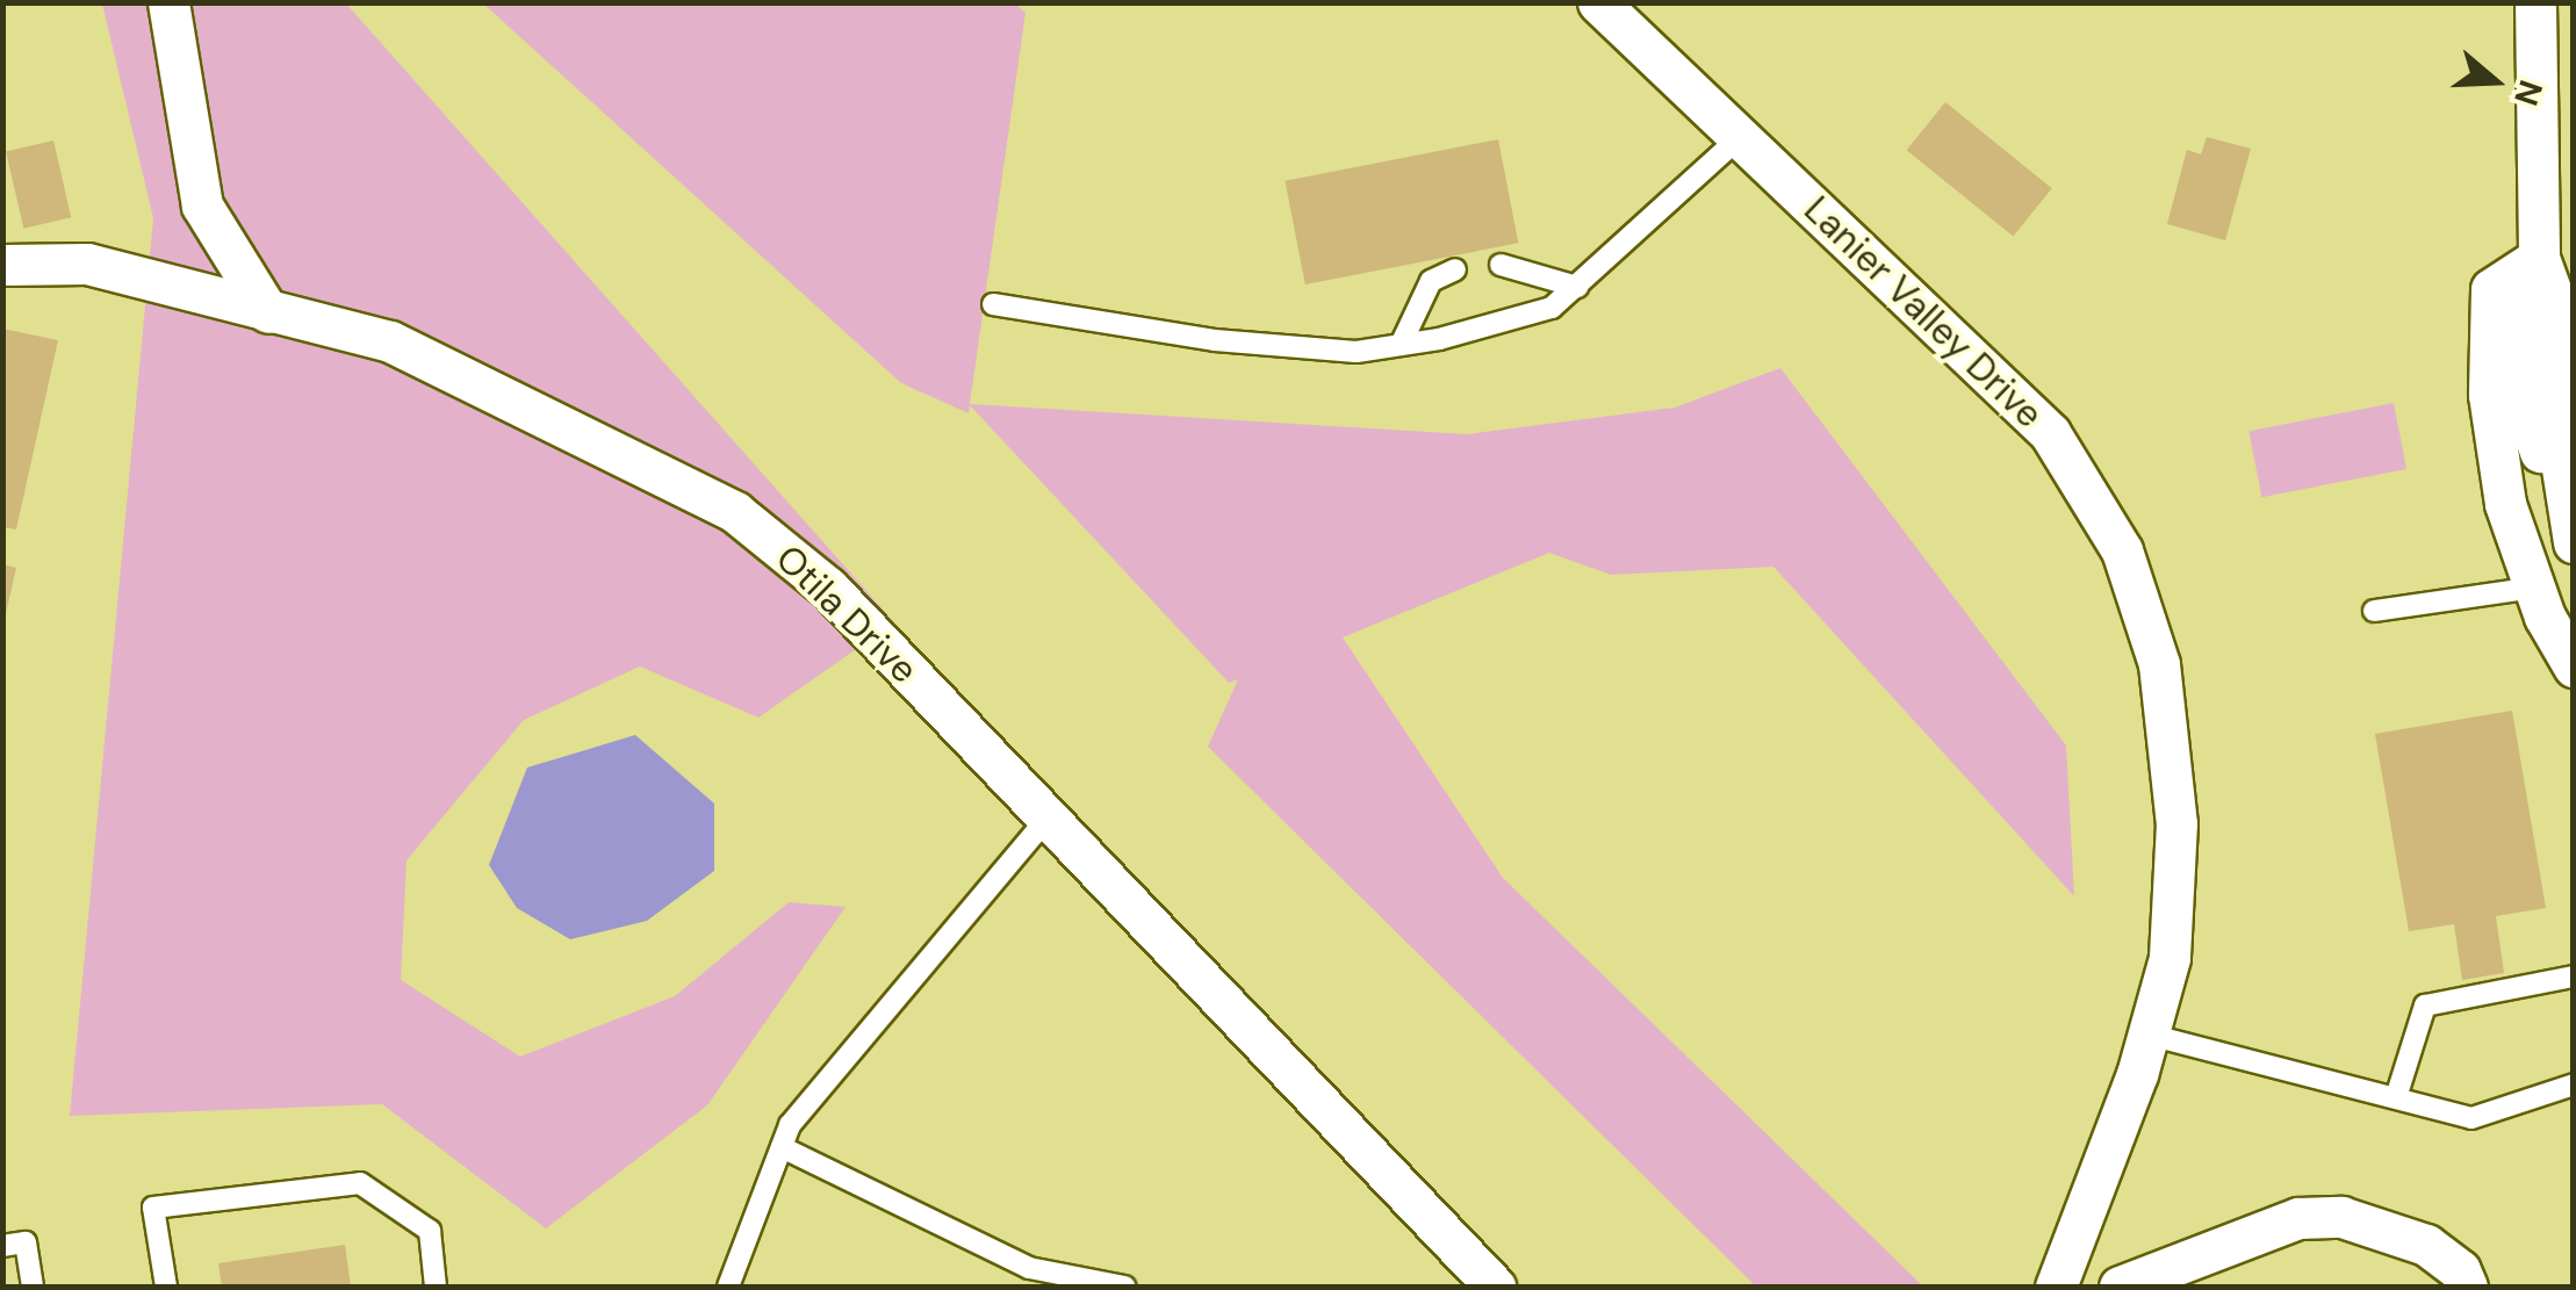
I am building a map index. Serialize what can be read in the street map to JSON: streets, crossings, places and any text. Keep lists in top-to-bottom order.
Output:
{
  "streets": {
    "street": ["Lanier Valley Drive", "Otila Drive"]
  },
  "north": "right"
}
